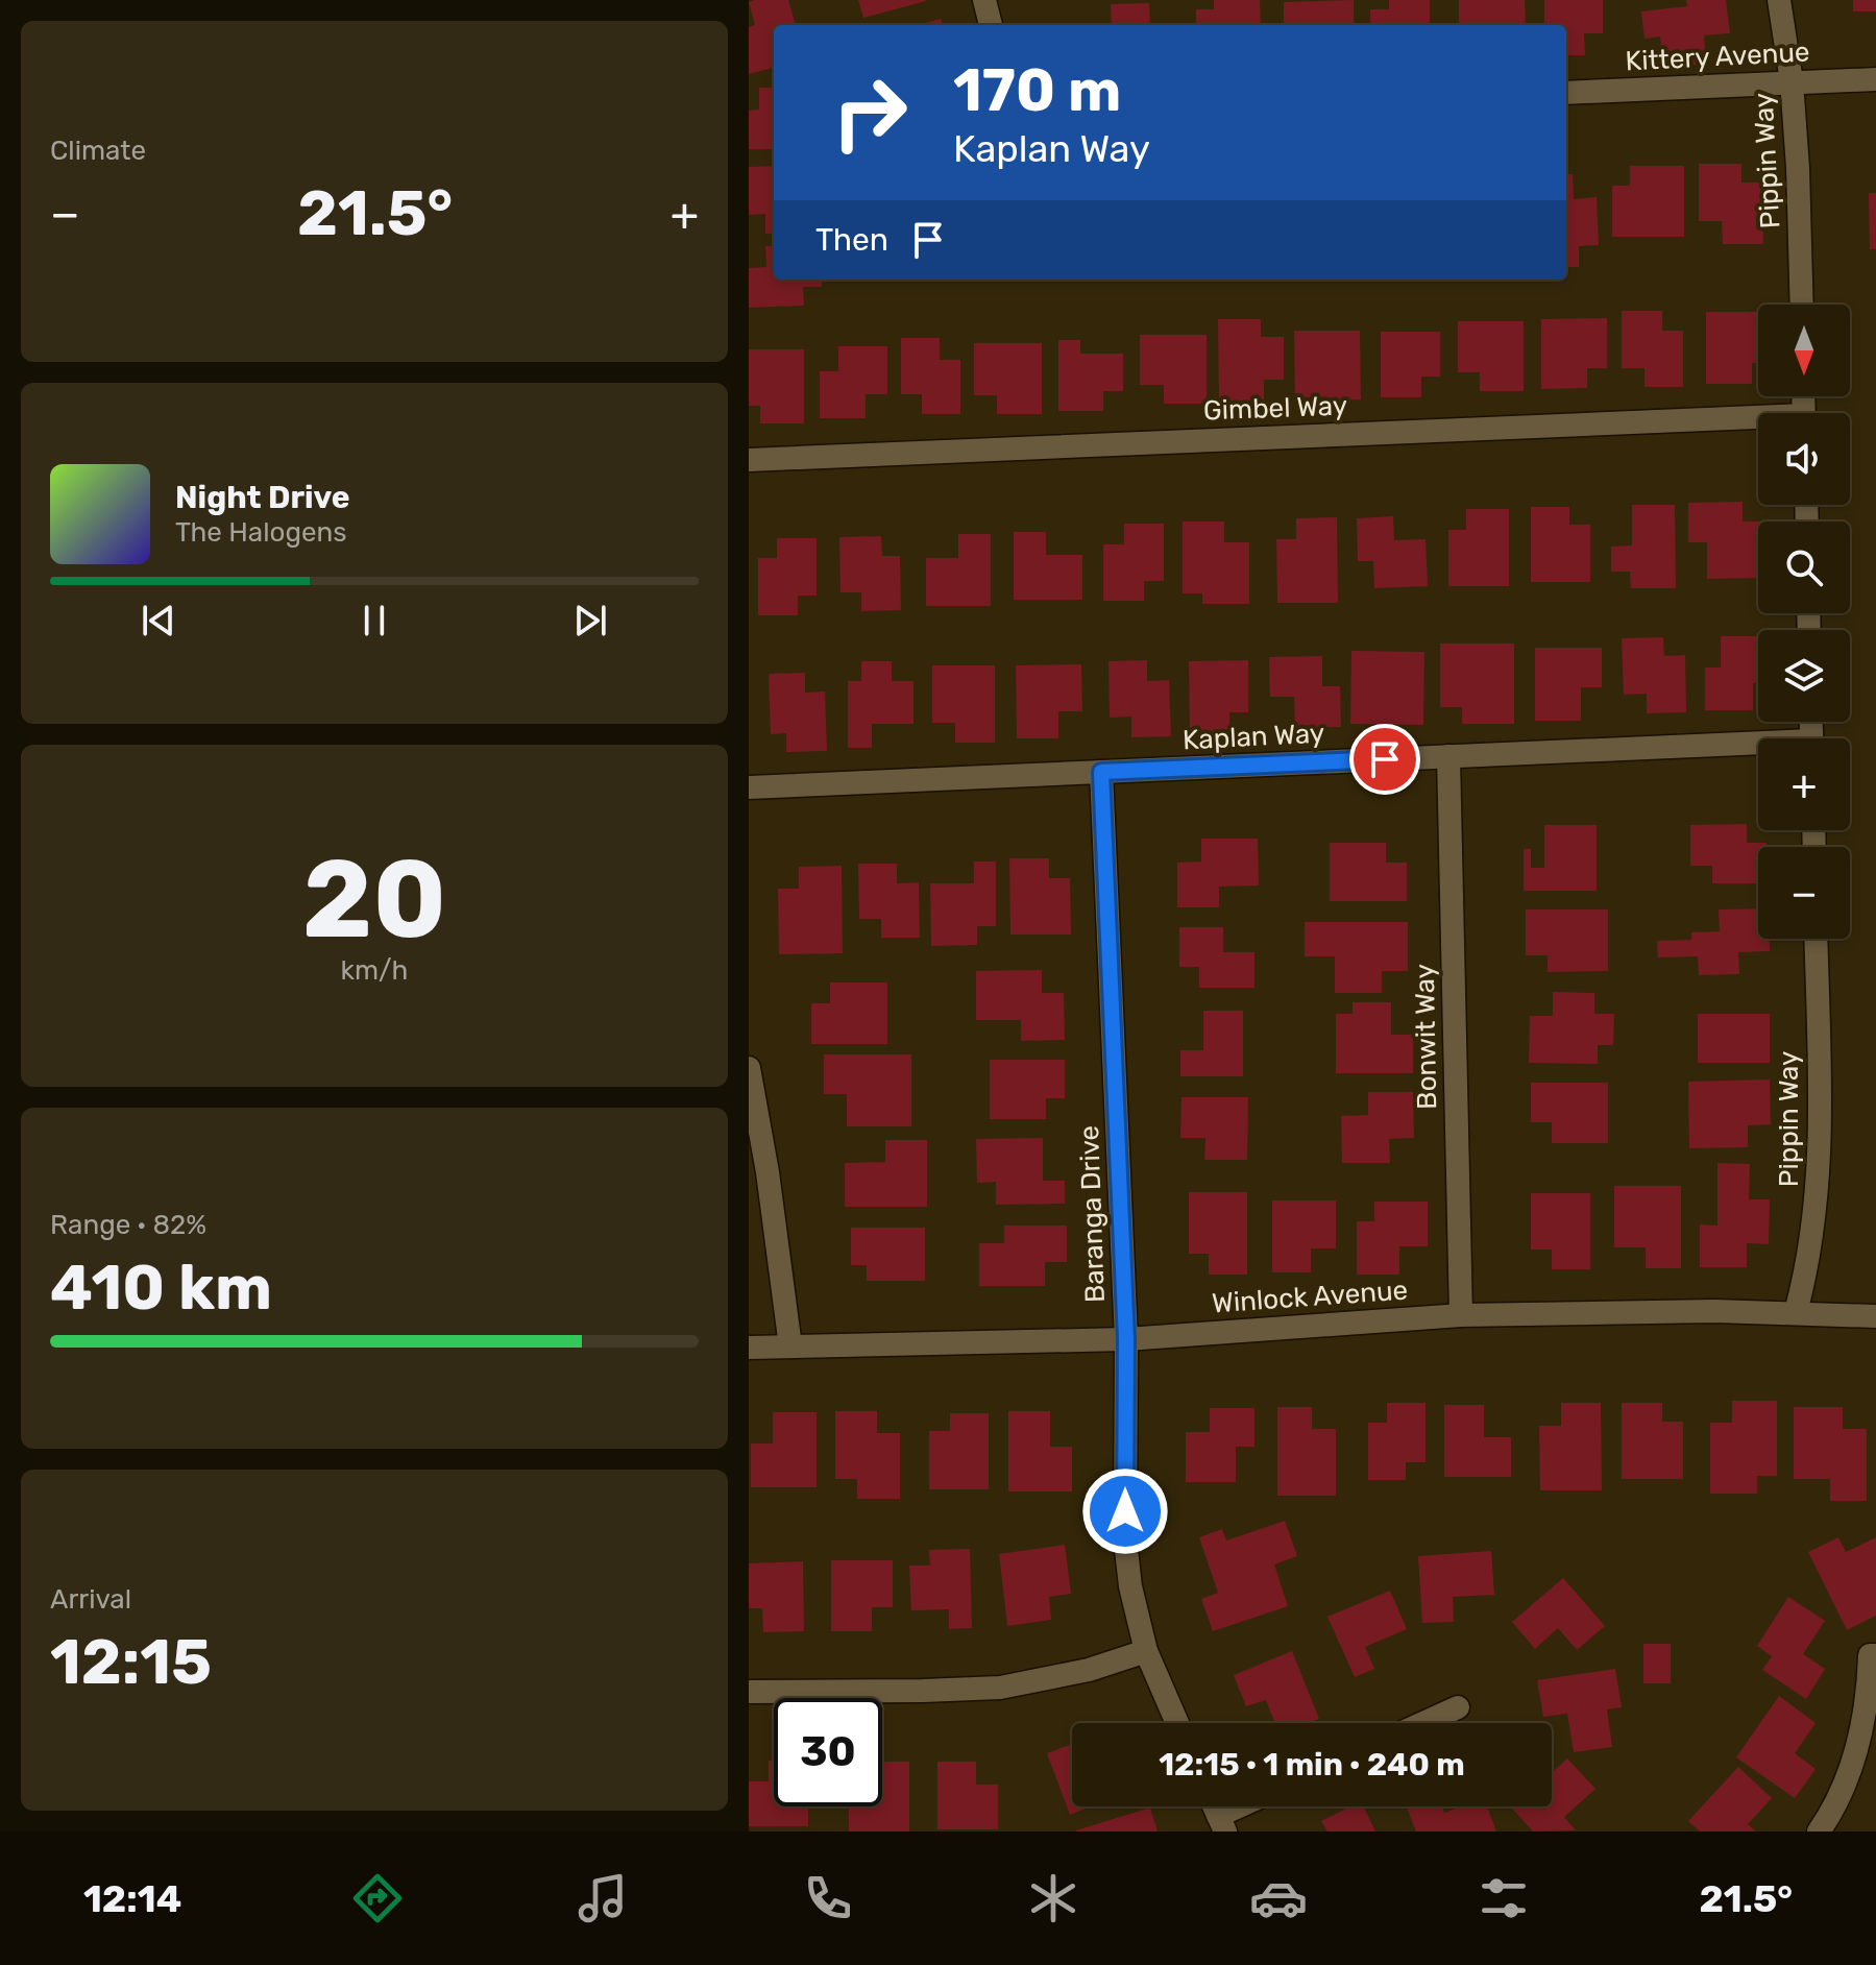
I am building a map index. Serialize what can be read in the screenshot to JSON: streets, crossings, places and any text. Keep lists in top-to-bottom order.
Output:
{
  "streets": {
    "street": [
      "Kittery Avenue",
      "Pippin Way",
      "Gimbel Way",
      "Kaplan Way",
      "Bonwit Way",
      "Baranga Drive",
      "Winlock Avenue"
    ]
  },
  "crossings": [
    ["Kittery Avenue", "Pippin Way"],
    ["Pippin Way", "Winlock Avenue"],
    ["Kaplan Way", "Bonwit Way"],
    ["Kaplan Way", "Baranga Drive"],
    ["Bonwit Way", "Winlock Avenue"],
    ["Baranga Drive", "Winlock Avenue"]
  ],
  "north": "bottom",
  "page": {
    "tile": [
      "Climate",
      ["20", "km/h"],
      ["Range · 82%", "410 km"],
      ["Arrival", "12:15"]
    ],
    "turn": ["170 m", "Kaplan Way"],
    "heat": ["−", "21.5°", "+"],
    "then": "Then",
    "map_buttons": ["+", "−"],
    "song": ["Night Drive", "The Halogens"],
    "limit": "30",
    "trip": "12:15 · 1 min · 240 m",
    "tabs": ["12:14", "21.5°"]
  }
}
